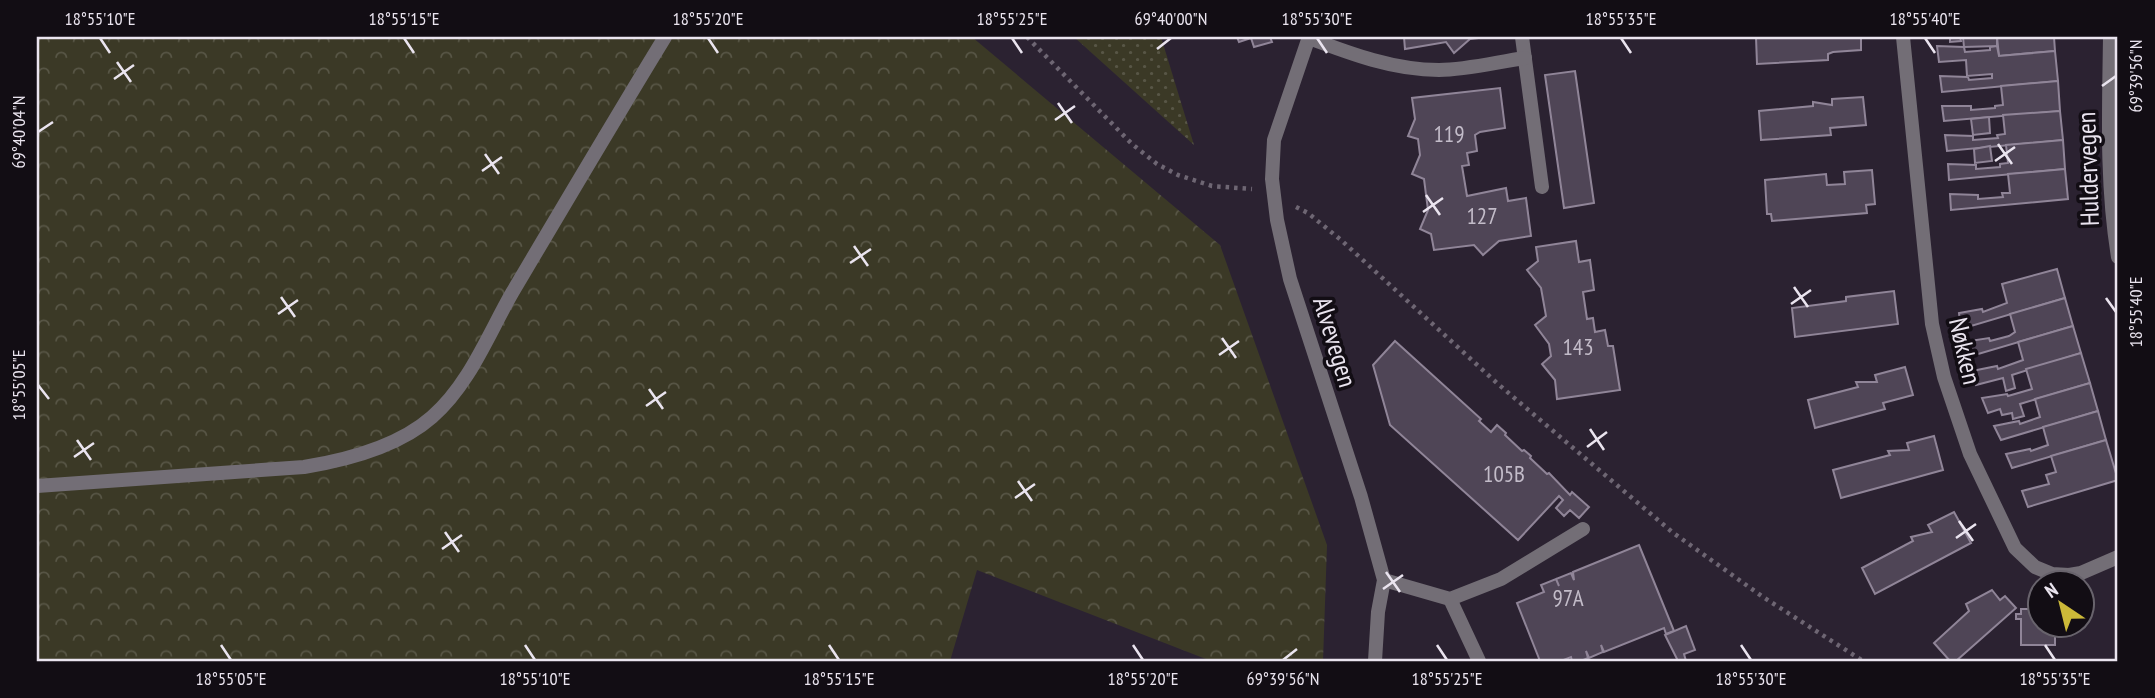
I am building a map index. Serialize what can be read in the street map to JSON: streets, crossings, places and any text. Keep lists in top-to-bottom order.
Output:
{
  "streets": {
    "street": ["Huldervegen", "Alvevegen", "Nøkken"]
  },
  "house_numbers": [
    "119",
    "127",
    "143",
    "105B",
    "97A"
  ],
  "north": "top left",
  "coordinates": [
    "18°55'10\"E",
    "18°55'15\"E",
    "18°55'20\"E",
    "18°55'25\"E",
    "69°40'00\"N",
    "18°55'30\"E",
    "18°55'35\"E",
    "18°55'40\"E",
    "69°39'56\"N",
    "69°40'04\"N",
    "18°55'05\"E"
  ]
}
